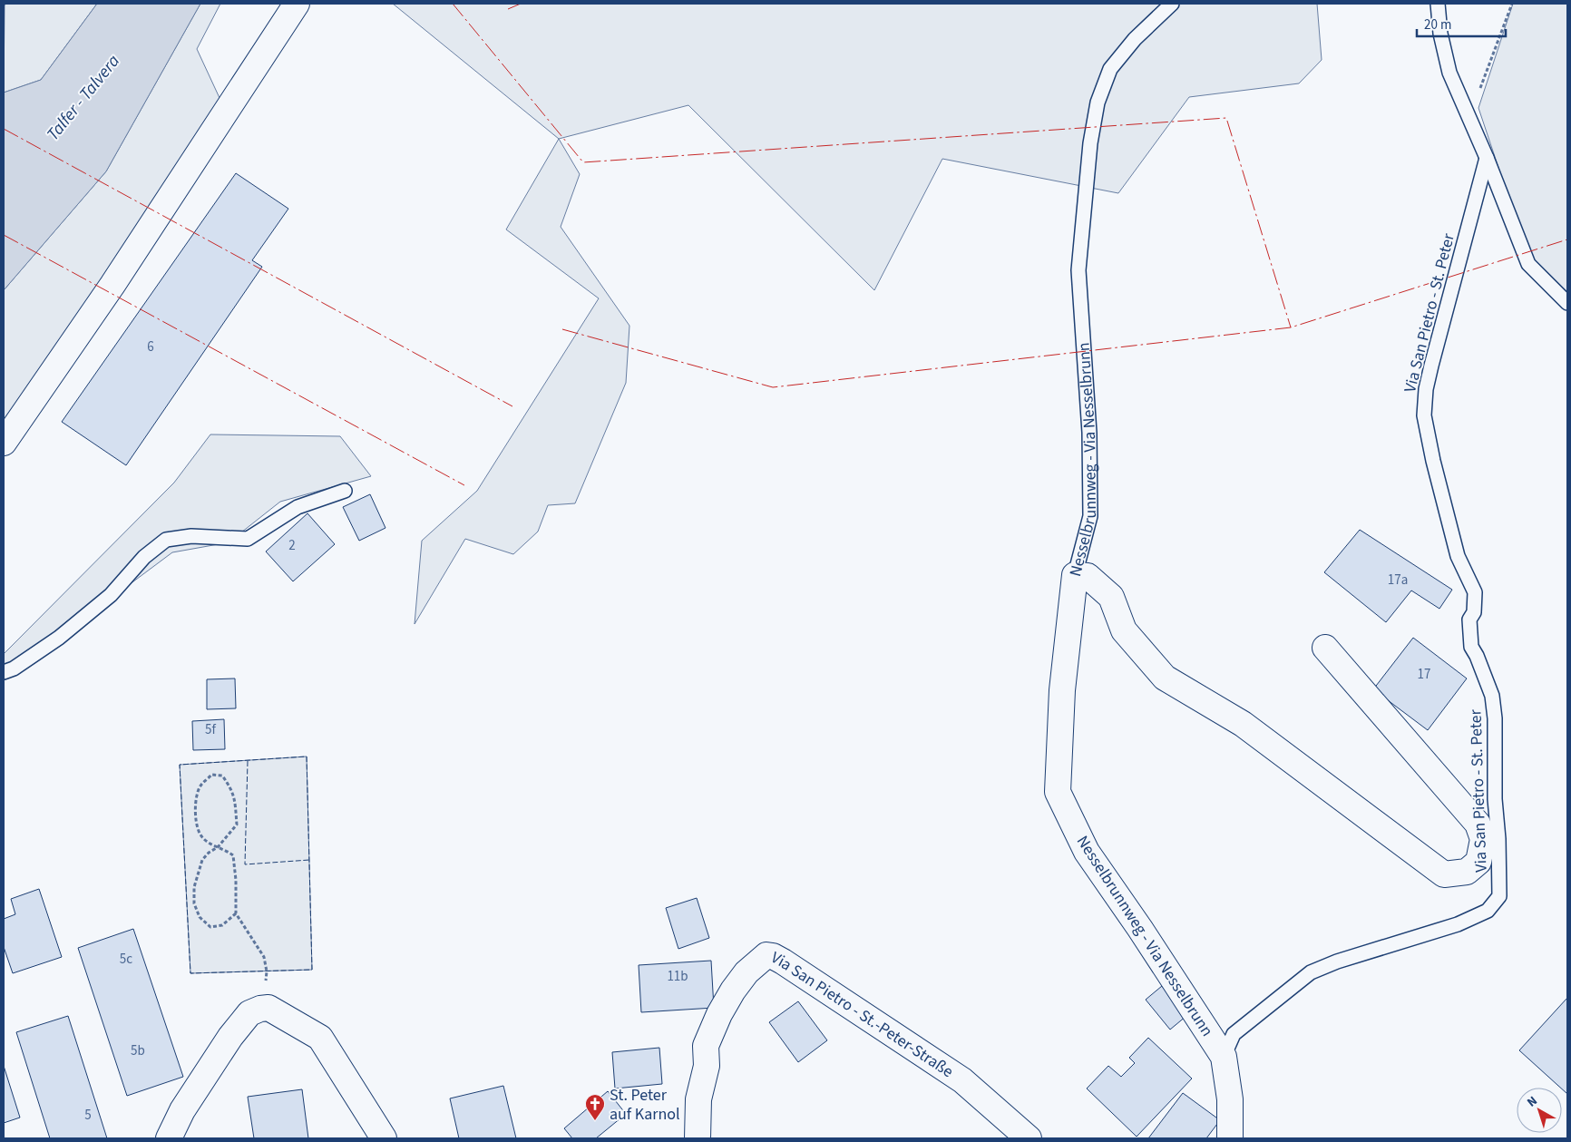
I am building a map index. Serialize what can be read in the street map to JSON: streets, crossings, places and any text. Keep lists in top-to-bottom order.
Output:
{
  "streets": {
    "street": ["Nesselbrunnweg - Via Nesselbrunn", "Via San Pietro - St.-Peter-Straße"],
    "lane": ["Via San Pietro - St. Peter"]
  },
  "crossings": [
    ["Via San Pietro - St. Peter", "Nesselbrunnweg - Via Nesselbrunn"]
  ],
  "water": ["Talfer - Talvera"],
  "places": {
    "church": ["St. Peter auf Karnol"]
  },
  "house_numbers": [
    "6",
    "2",
    "17a",
    "17",
    "5f",
    "5c",
    "11b",
    "5b",
    "5"
  ],
  "scale_bar": "20 m",
  "north": "top left"
}
